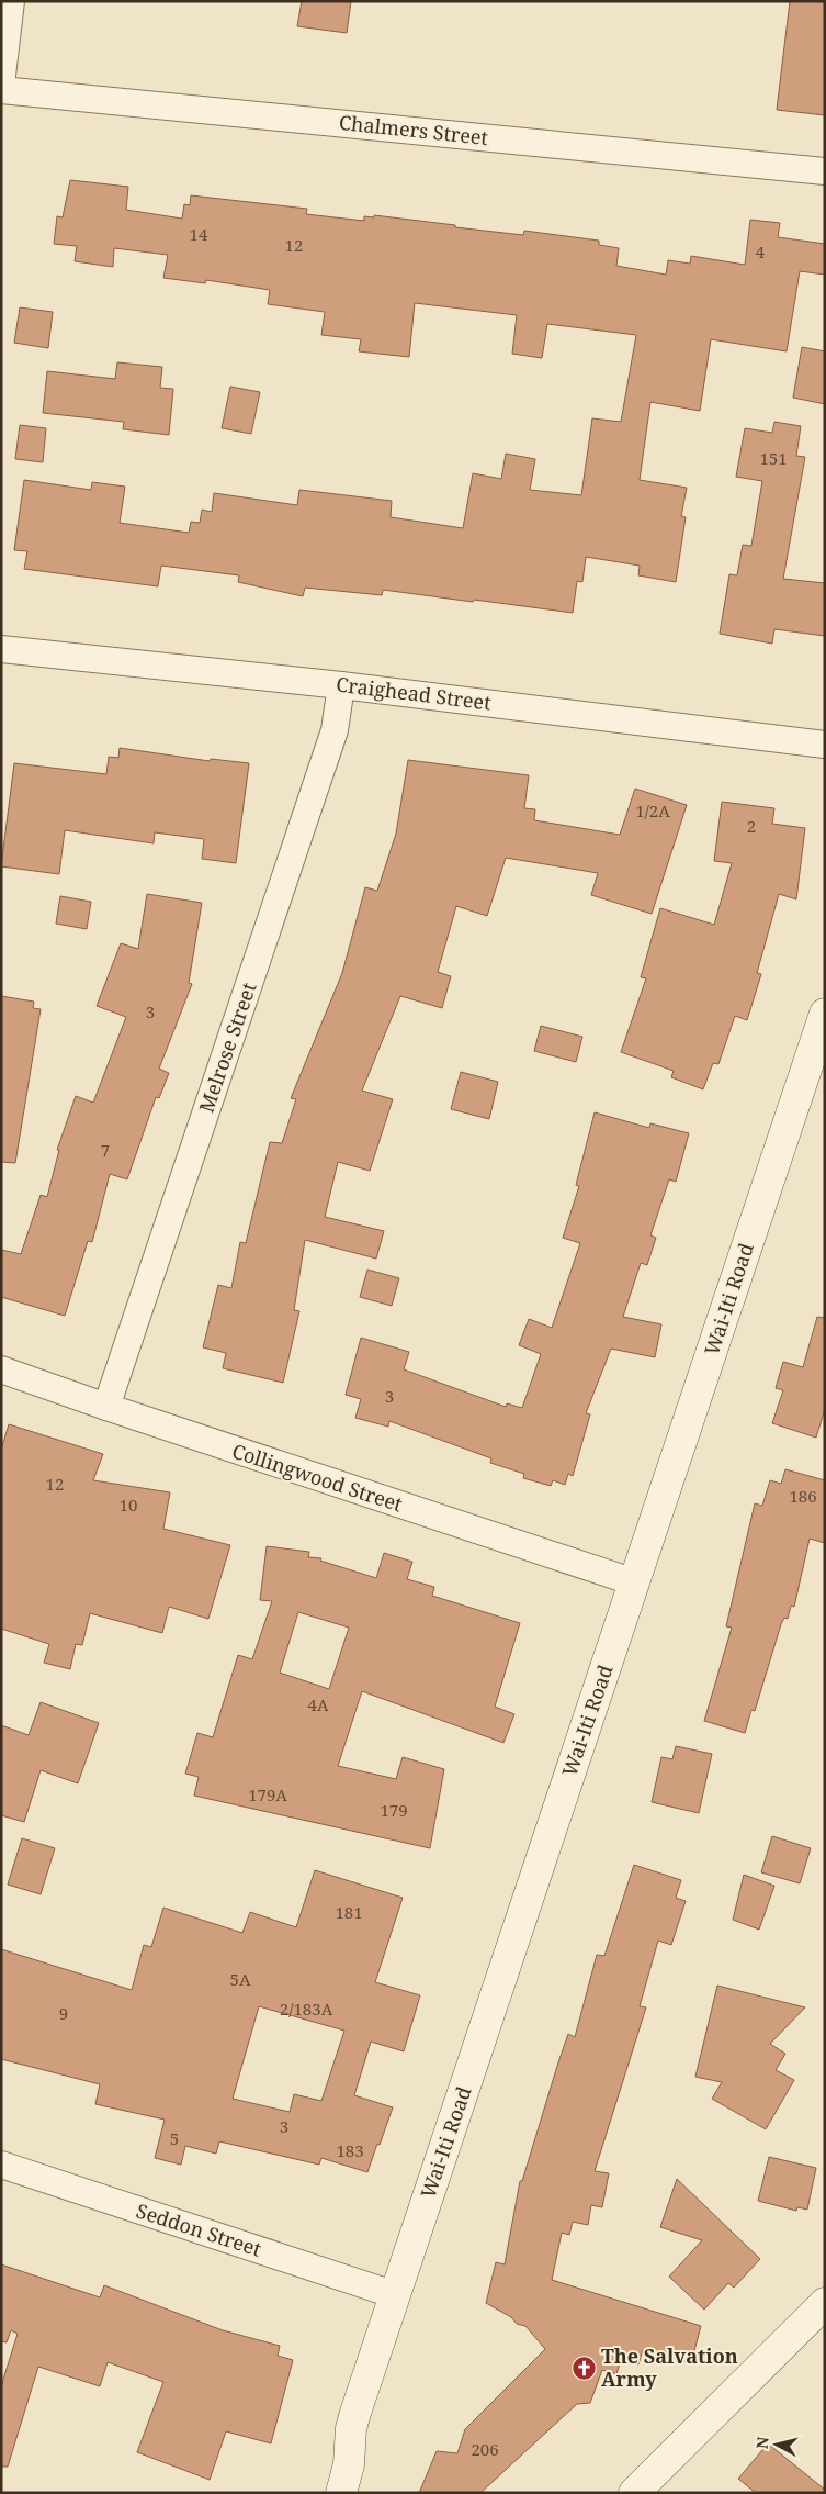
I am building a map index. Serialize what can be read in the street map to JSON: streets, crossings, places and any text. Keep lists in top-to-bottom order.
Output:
{
  "streets": {
    "main road": ["Wai-Iti Road"],
    "street": [
      "Chalmers Street",
      "Craighead Street",
      "Melrose Street",
      "Collingwood Street",
      "Seddon Street"
    ]
  },
  "crossings": [
    ["Craighead Street", "Melrose Street"],
    ["Melrose Street", "Collingwood Street"],
    ["Wai-Iti Road", "Collingwood Street"],
    ["Wai-Iti Road", "Seddon Street"]
  ],
  "places": {
    "church": ["The Salvation Army"]
  },
  "house_numbers": [
    "14",
    "12",
    "4",
    "151",
    "1/2A",
    "2",
    "3",
    "7",
    "3",
    "12",
    "186",
    "10",
    "4A",
    "179A",
    "179",
    "181",
    "5A",
    "2/183A",
    "9",
    "3",
    "5",
    "183",
    "206"
  ],
  "north": "left"
}
